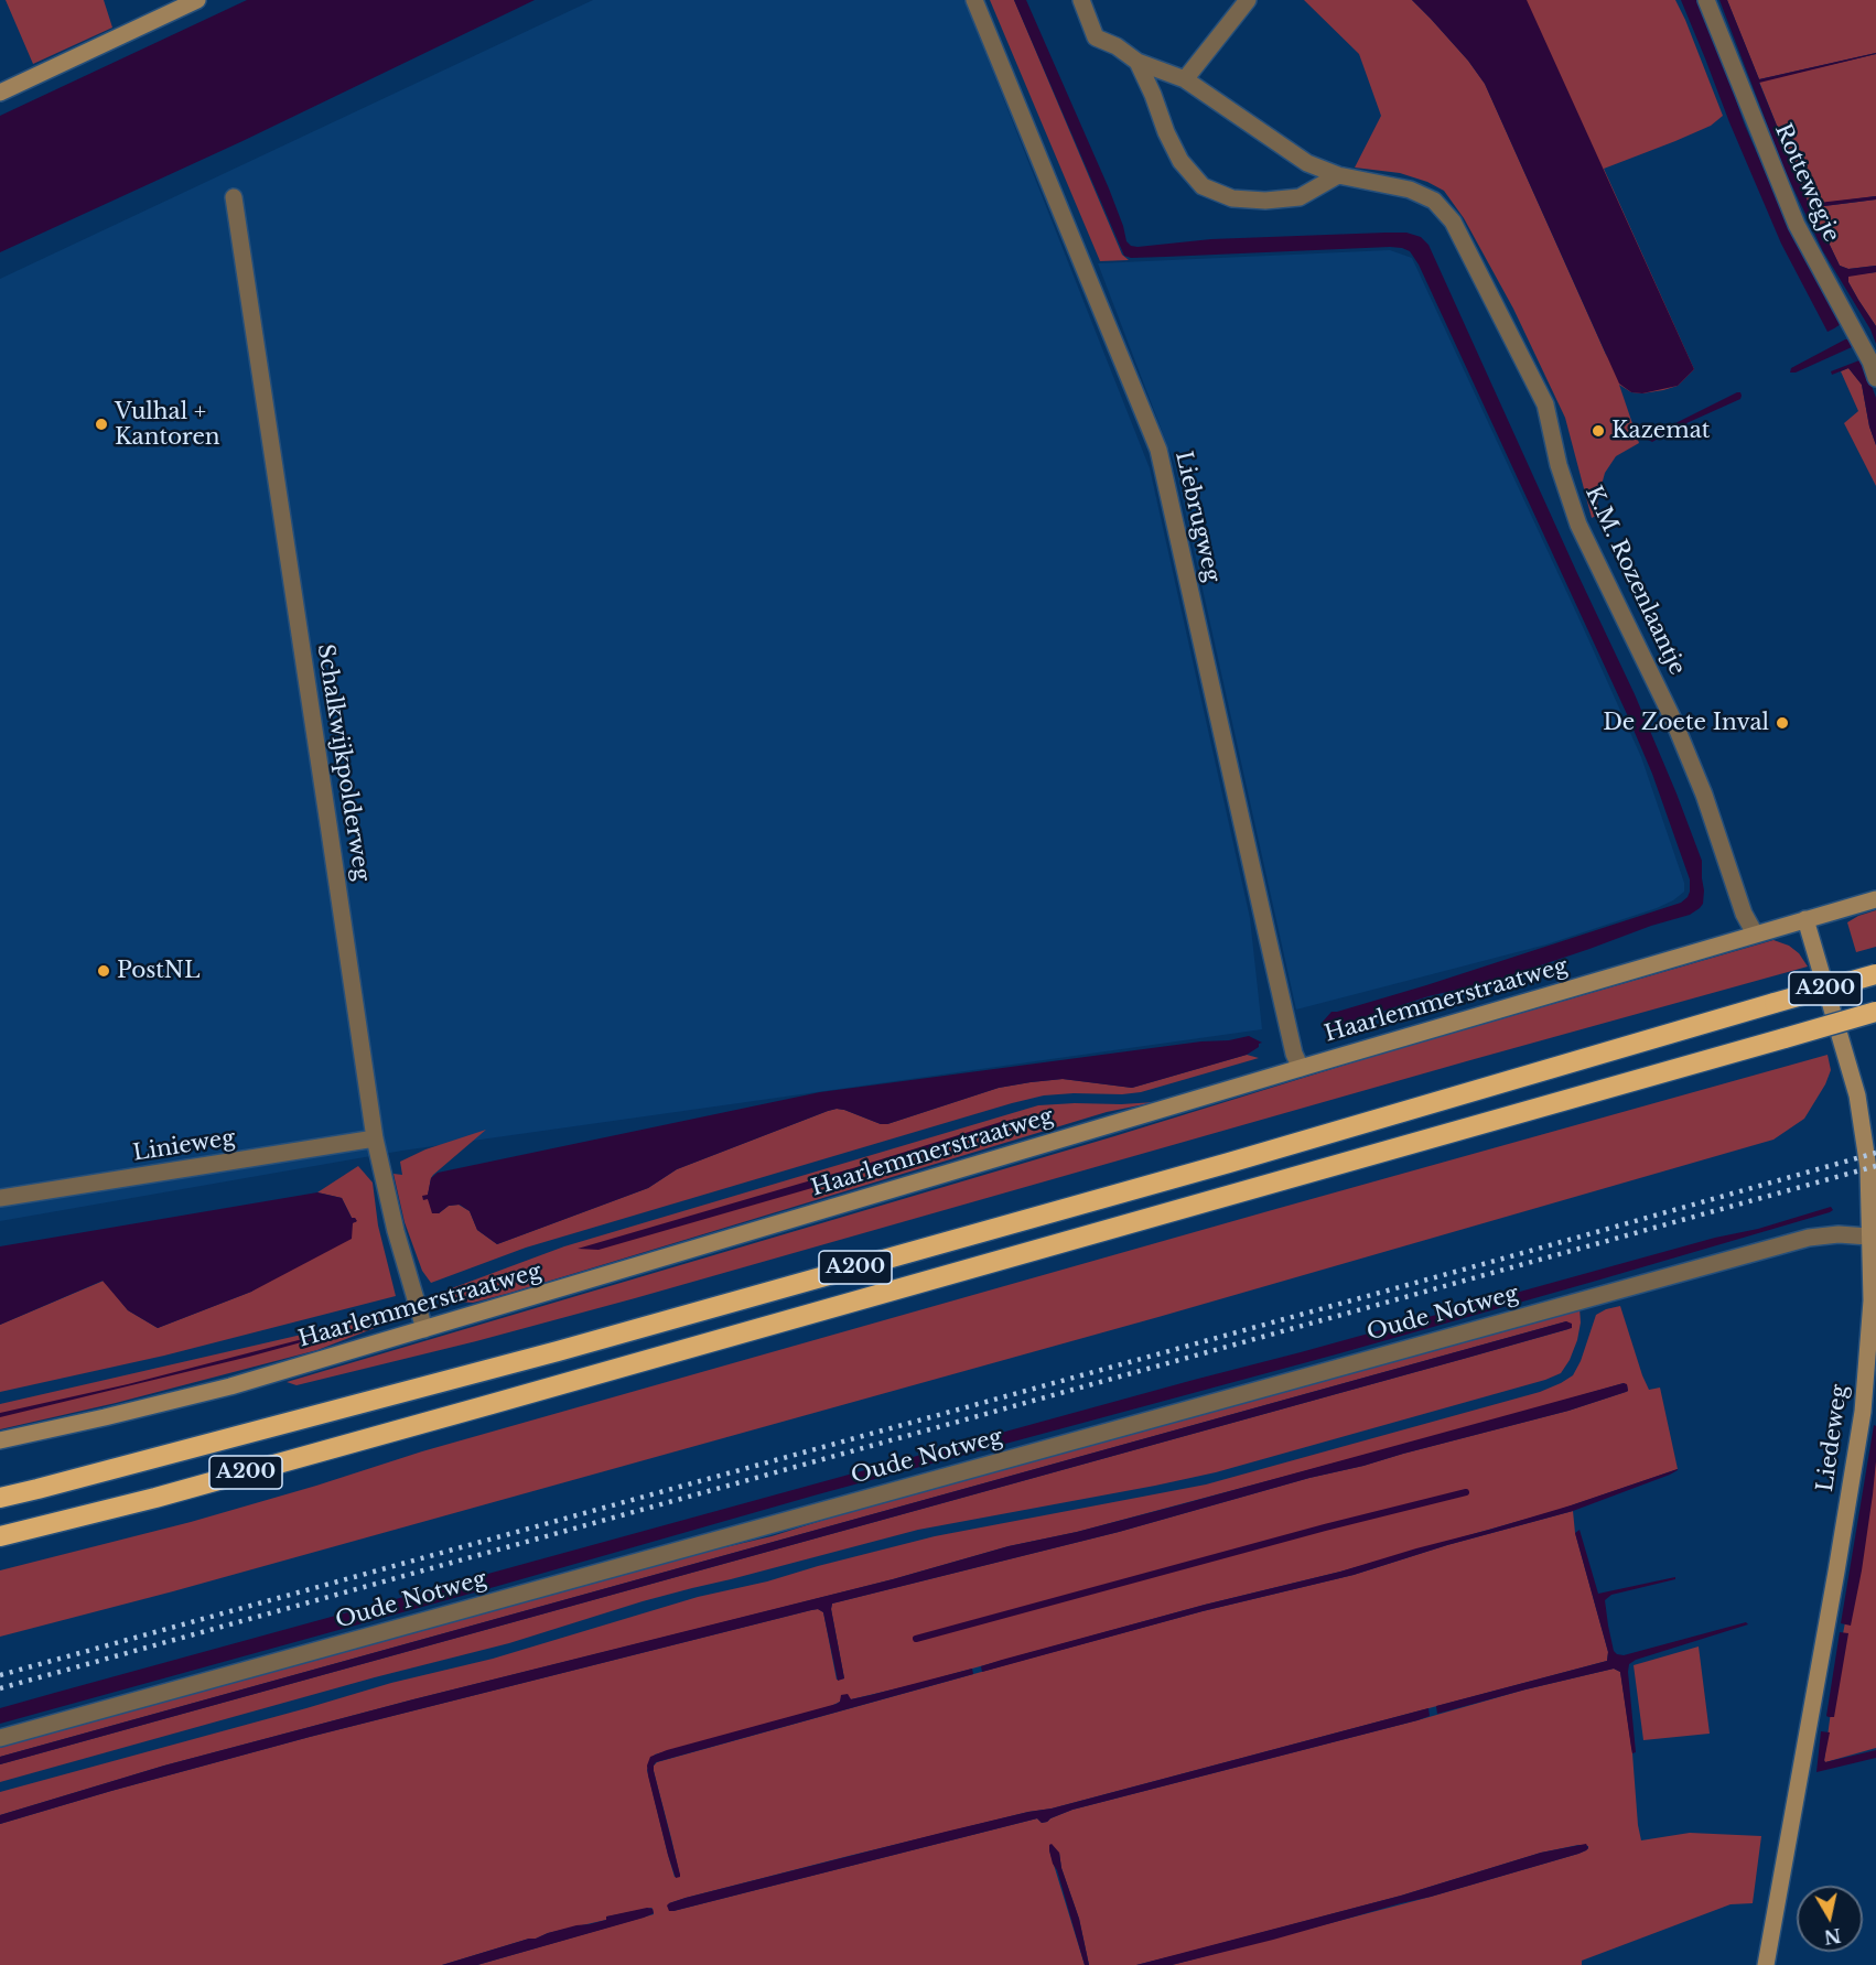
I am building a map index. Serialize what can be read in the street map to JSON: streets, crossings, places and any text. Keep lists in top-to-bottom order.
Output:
{
  "streets": {
    "highway": ["A200"],
    "main road": ["Haarlemmerstraatweg", "Liedeweg"],
    "street": [
      "Rottewegje",
      "Liebrugweg",
      "K.M. Rozenlaantje",
      "Schalkwijkpolderweg",
      "Linieweg",
      "Oude Notweg"
    ]
  },
  "crossings": [
    ["Liebrugweg", "Haarlemmerstraatweg"],
    ["K.M. Rozenlaantje", "Haarlemmerstraatweg"],
    ["Schalkwijkpolderweg", "Haarlemmerstraatweg"],
    ["Schalkwijkpolderweg", "Linieweg"],
    ["Haarlemmerstraatweg", "Liedeweg"],
    ["Oude Notweg", "Liedeweg"]
  ],
  "places": [
    "Vulhal + Kantoren",
    "Kazemat",
    "De Zoete Inval",
    "PostNL"
  ],
  "north": "bottom"
}
